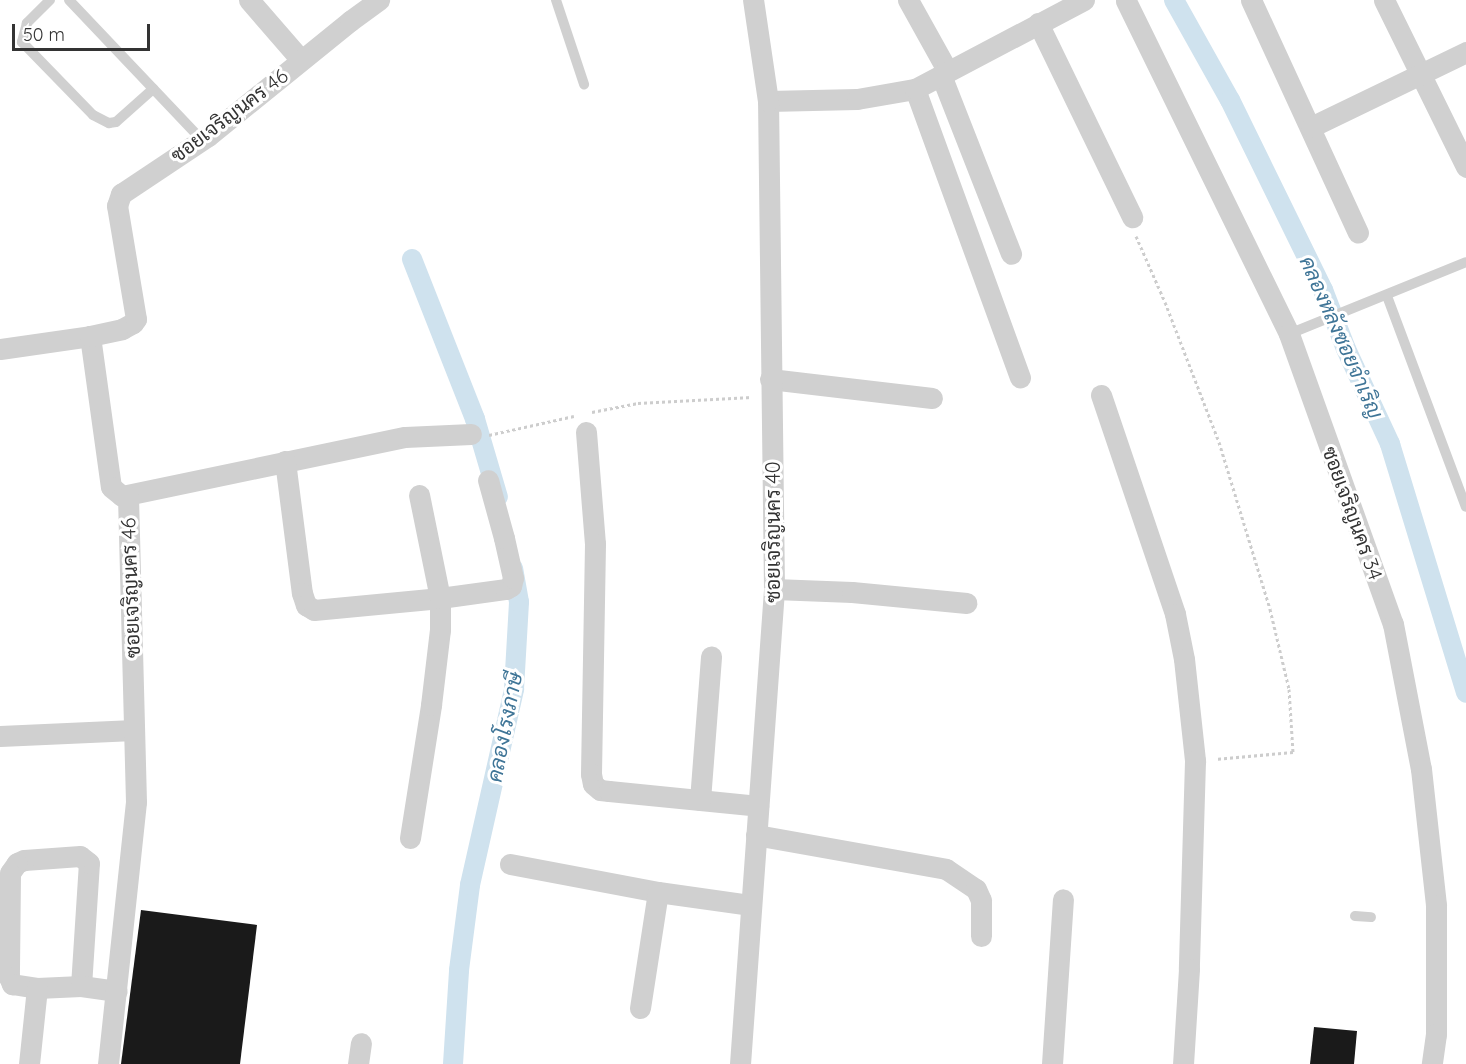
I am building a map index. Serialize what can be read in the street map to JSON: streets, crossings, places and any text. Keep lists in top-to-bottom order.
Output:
{
  "streets": {
    "street": ["ซอยเจริญนคร 46", "ซอยเจริญนคร 34", "ซอยเจริญนคร 40"]
  },
  "water": ["คลองหลังซอยจำเริญ", "คลองโรงภาษี"],
  "scale_bar": "50 m"
}
